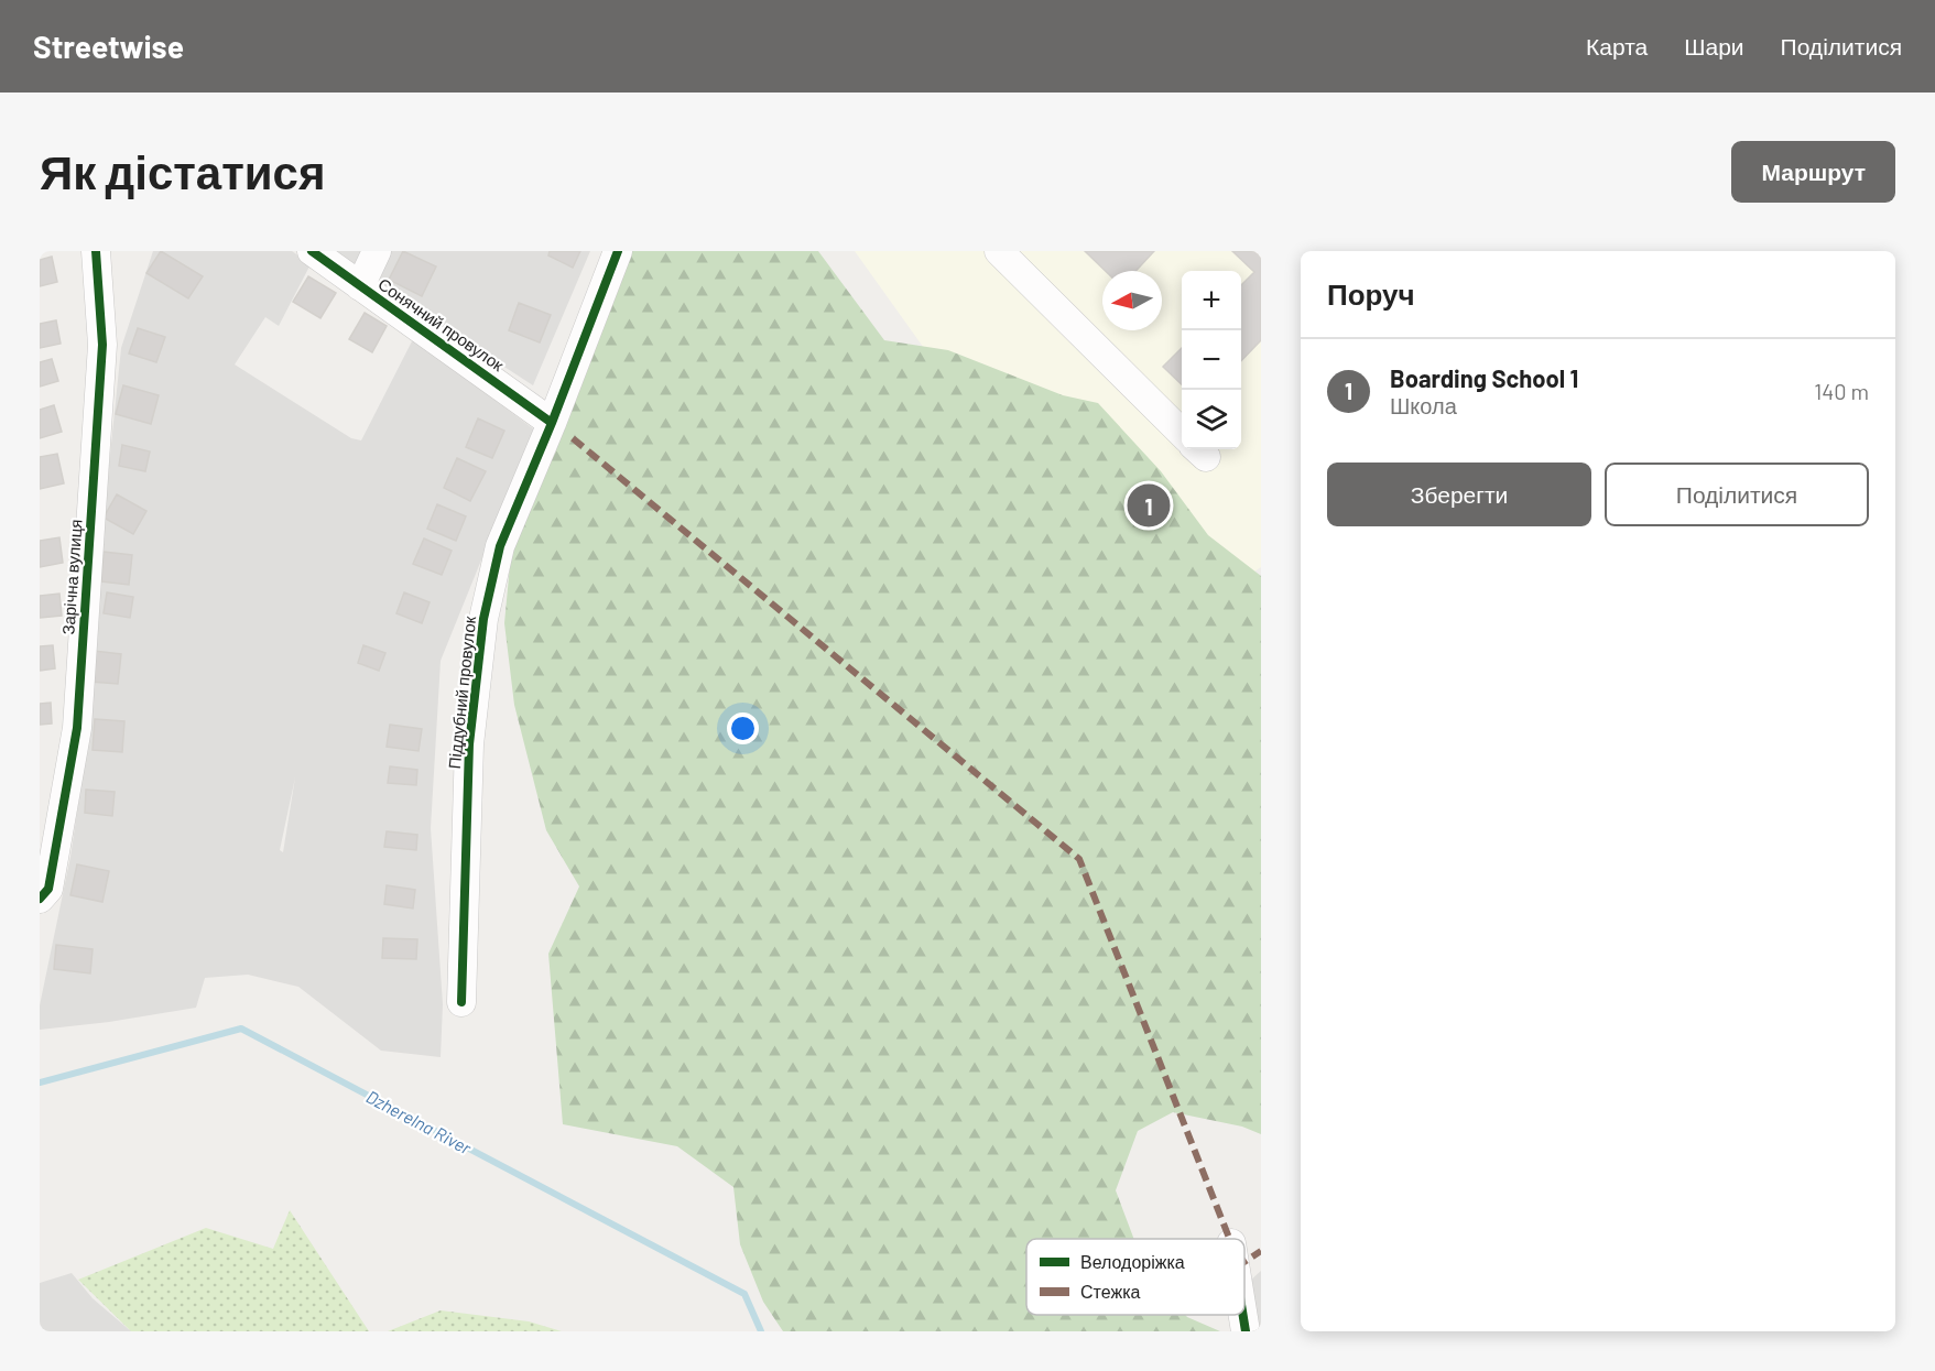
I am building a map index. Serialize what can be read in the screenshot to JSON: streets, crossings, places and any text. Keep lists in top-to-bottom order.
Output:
{
  "streets": {
    "street": ["Сонячний провулок", "Зарічна вулиця", "Піддубний провулок"]
  },
  "crossings": [
    ["Сонячний провулок", "Піддубний провулок"]
  ],
  "water": ["Dzherelna River"],
  "legend": ["Велодоріжка", "Стежка"],
  "north": "left",
  "page": {
    "header": "Streetwise",
    "nav": ["Карта", "Шари", "Поділитися"],
    "buttons": [
      "Маршрут",
      ["Зберегти", "Поділитися"]
    ],
    "title": "Як дістатися",
    "heading": "Поруч",
    "map_buttons": ["+", "−"],
    "list": [
      {
        "mark": "1",
        "name": "Boarding School 1",
        "note": "Школа",
        "value": "140 m"
      }
    ],
    "pins": "1"
  }
}
